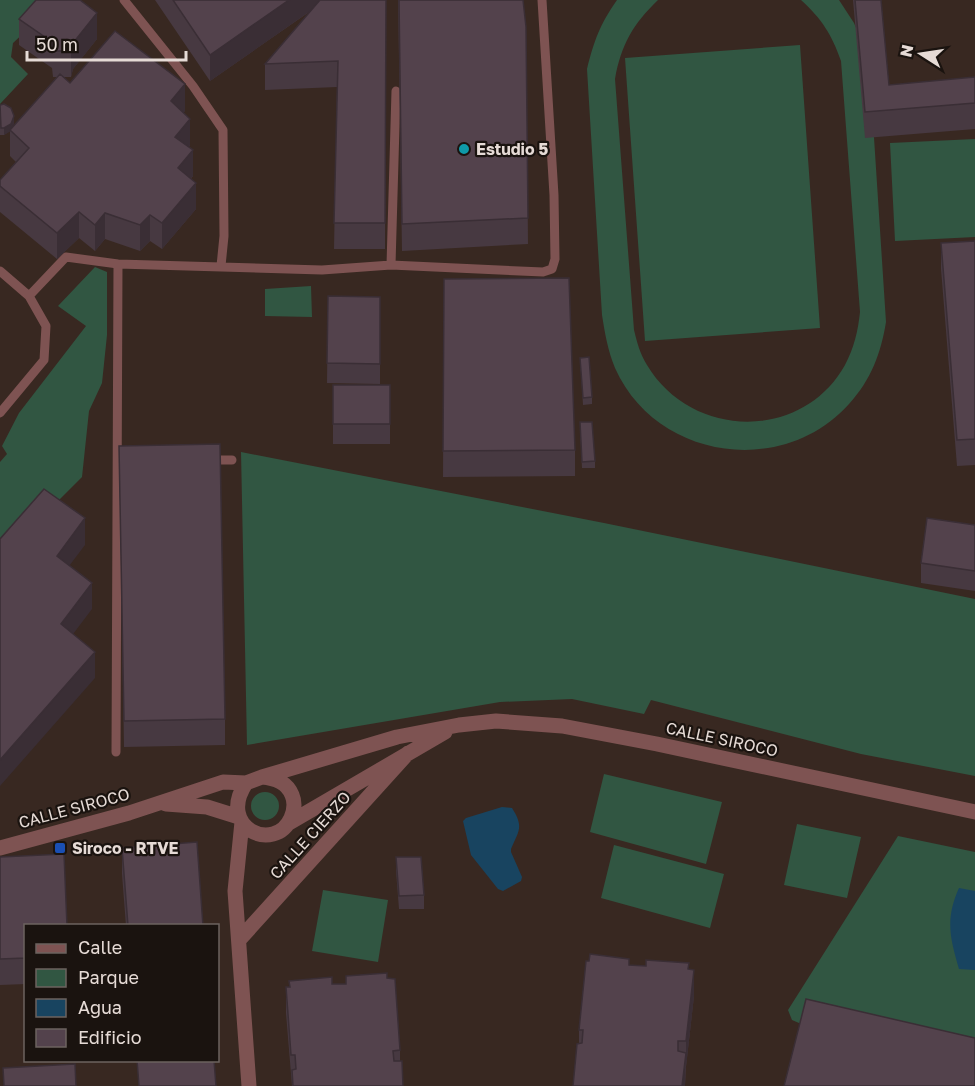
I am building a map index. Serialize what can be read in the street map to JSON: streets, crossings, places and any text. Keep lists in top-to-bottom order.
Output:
{
  "streets": {
    "street": ["CALLE SIROCO", "CALLE CIERZO"]
  },
  "crossings": [
    ["CALLE SIROCO", "CALLE CIERZO"]
  ],
  "places": {
    "other": ["Estudio 5"],
    "transit": ["Siroco - RTVE"]
  },
  "legend": [
    "Calle",
    "Parque",
    "Agua",
    "Edificio"
  ],
  "scale_bar": "50 m",
  "north": "left"
}
